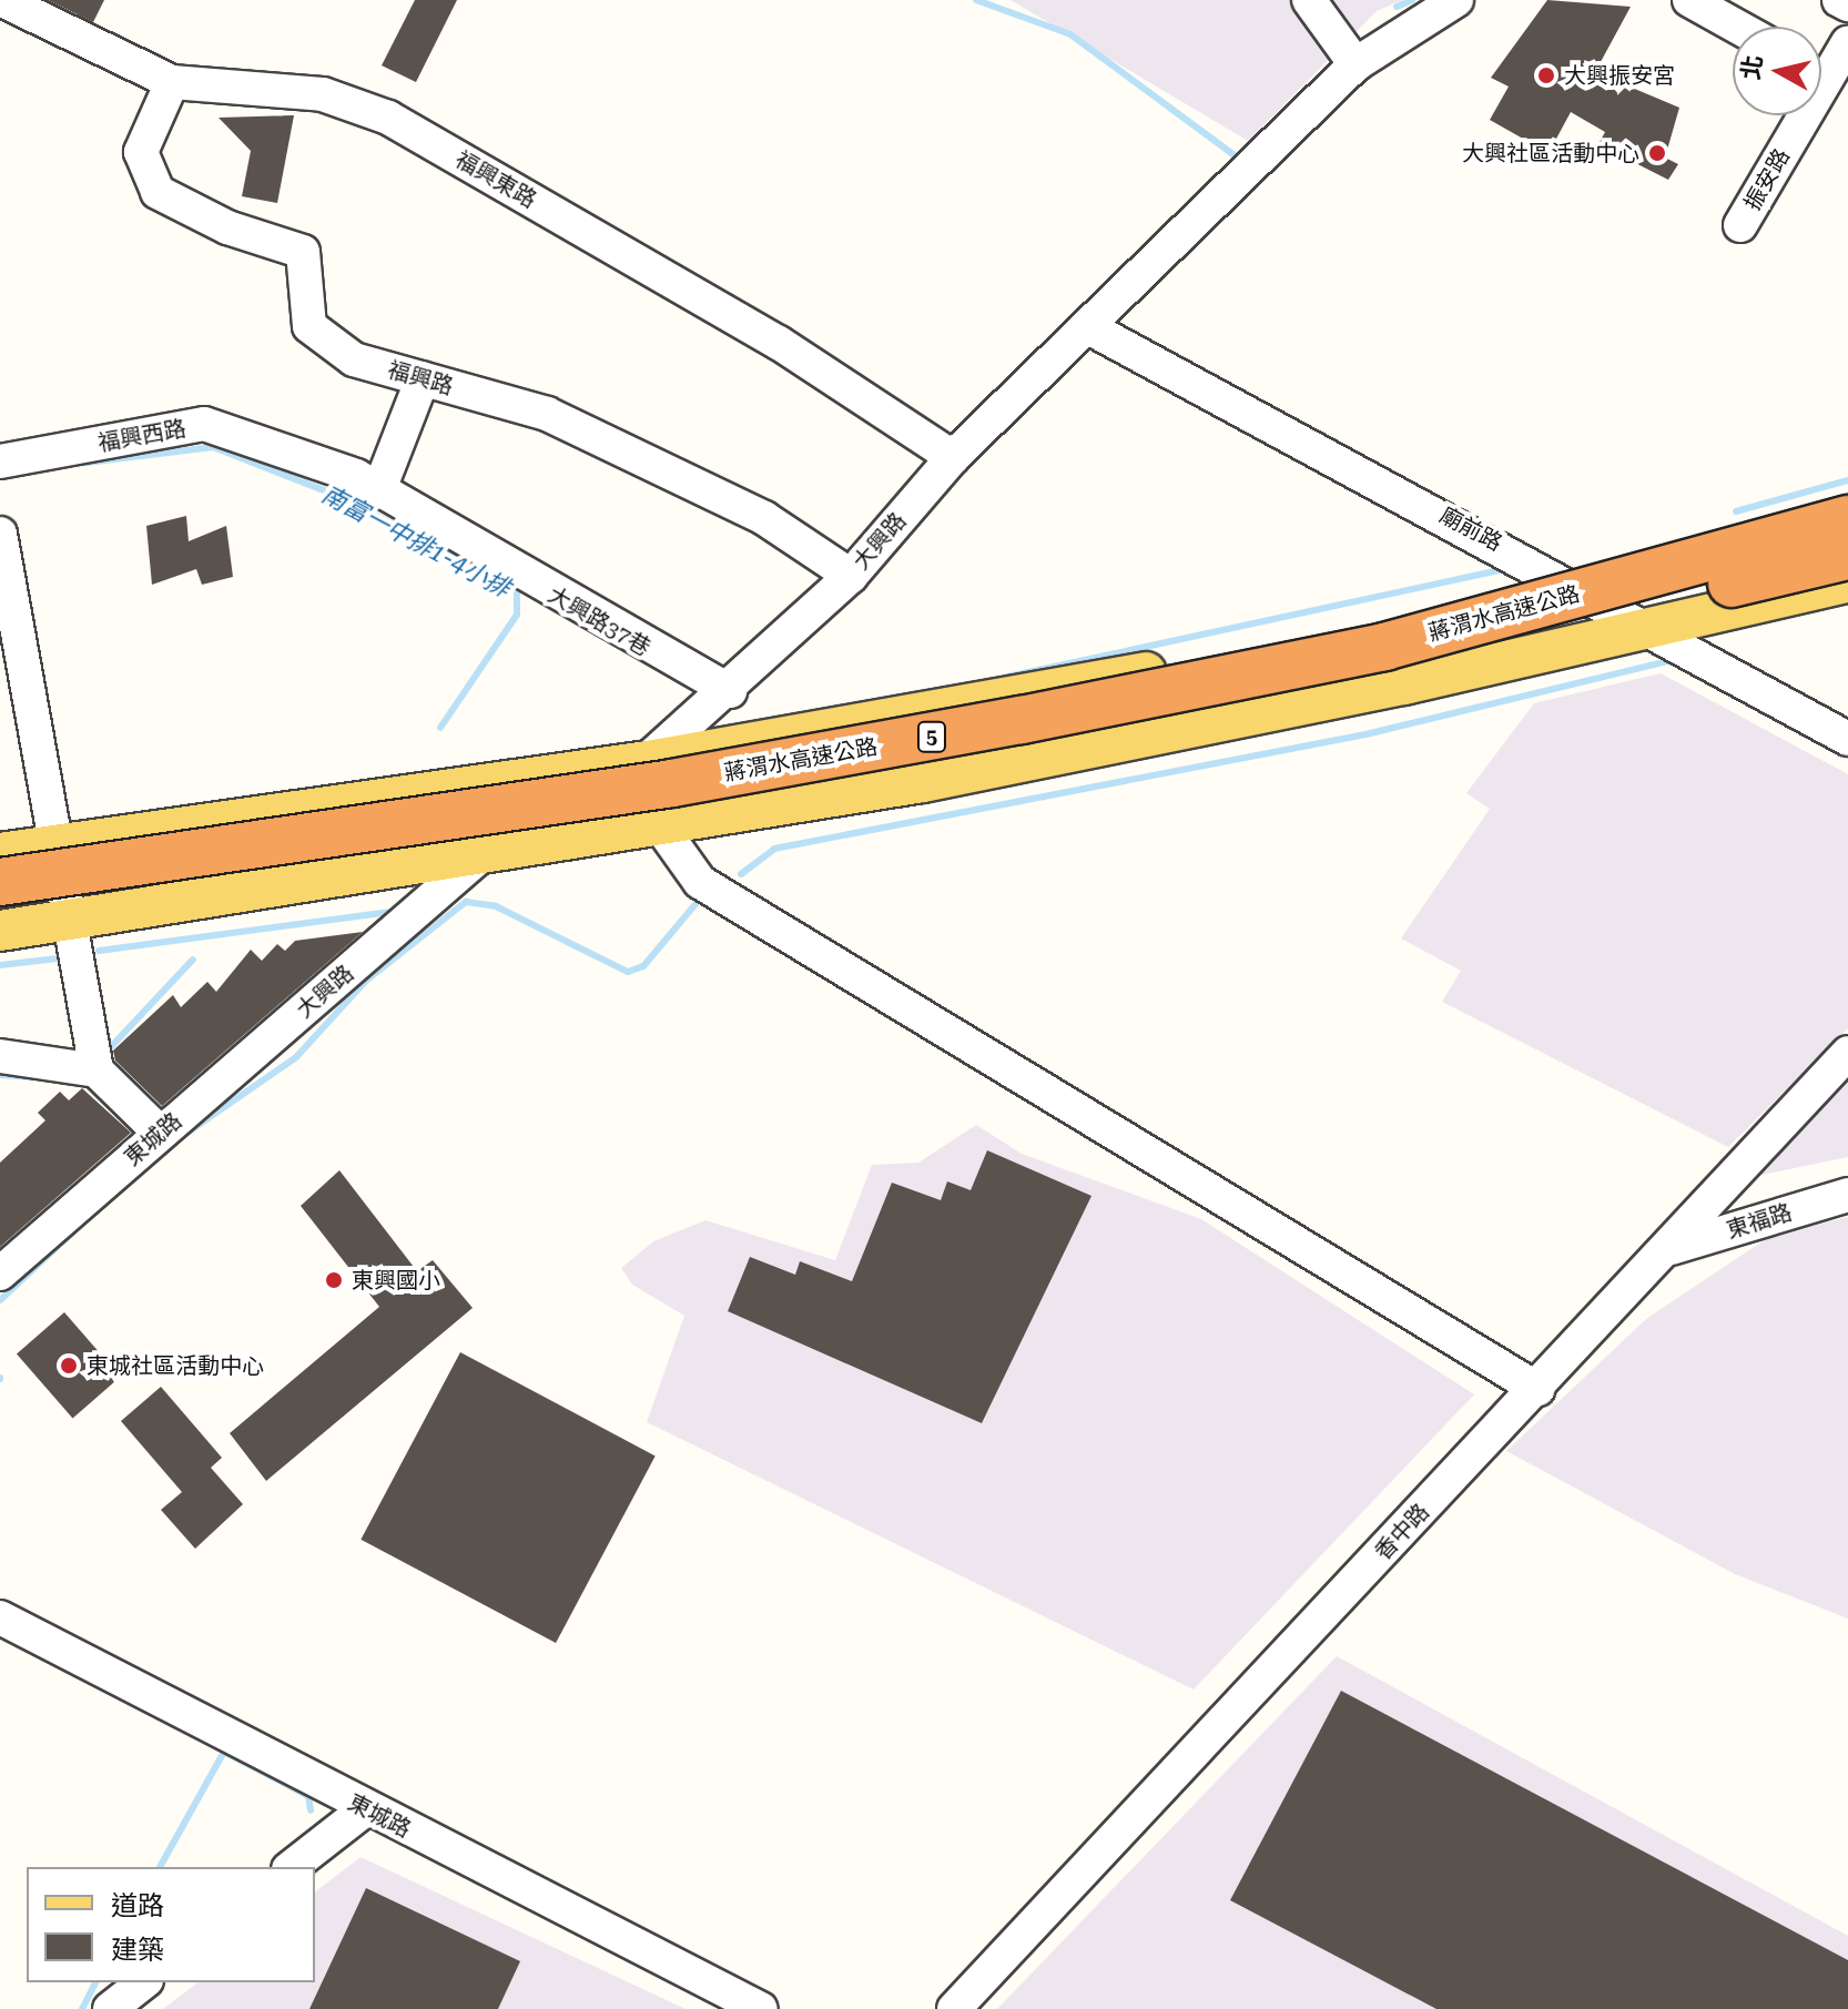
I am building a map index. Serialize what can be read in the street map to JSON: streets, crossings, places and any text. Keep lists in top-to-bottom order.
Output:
{
  "streets": {
    "highway": ["蔣渭水高速公路", "5"],
    "street": [
      "福興東路",
      "振安路",
      "福興路",
      "福興西路",
      "廟前路",
      "大興路",
      "大興路37巷",
      "東城路",
      "東福路",
      "香中路"
    ]
  },
  "crossings": [
    ["福興東路", "福興路"],
    ["福興東路", "大興路"],
    ["福興路", "大興路"],
    ["福興西路", "大興路37巷"],
    ["廟前路", "大興路"],
    ["大興路", "大興路37巷"],
    ["大興路", "東城路"],
    ["東福路", "香中路"]
  ],
  "water": ["南富一中排1-4小排"],
  "places": [
    "大興振安宮",
    "大興社區活動中心",
    "東興國小",
    "東城社區活動中心"
  ],
  "legend": ["道路", "建築"],
  "north": "left"
}
